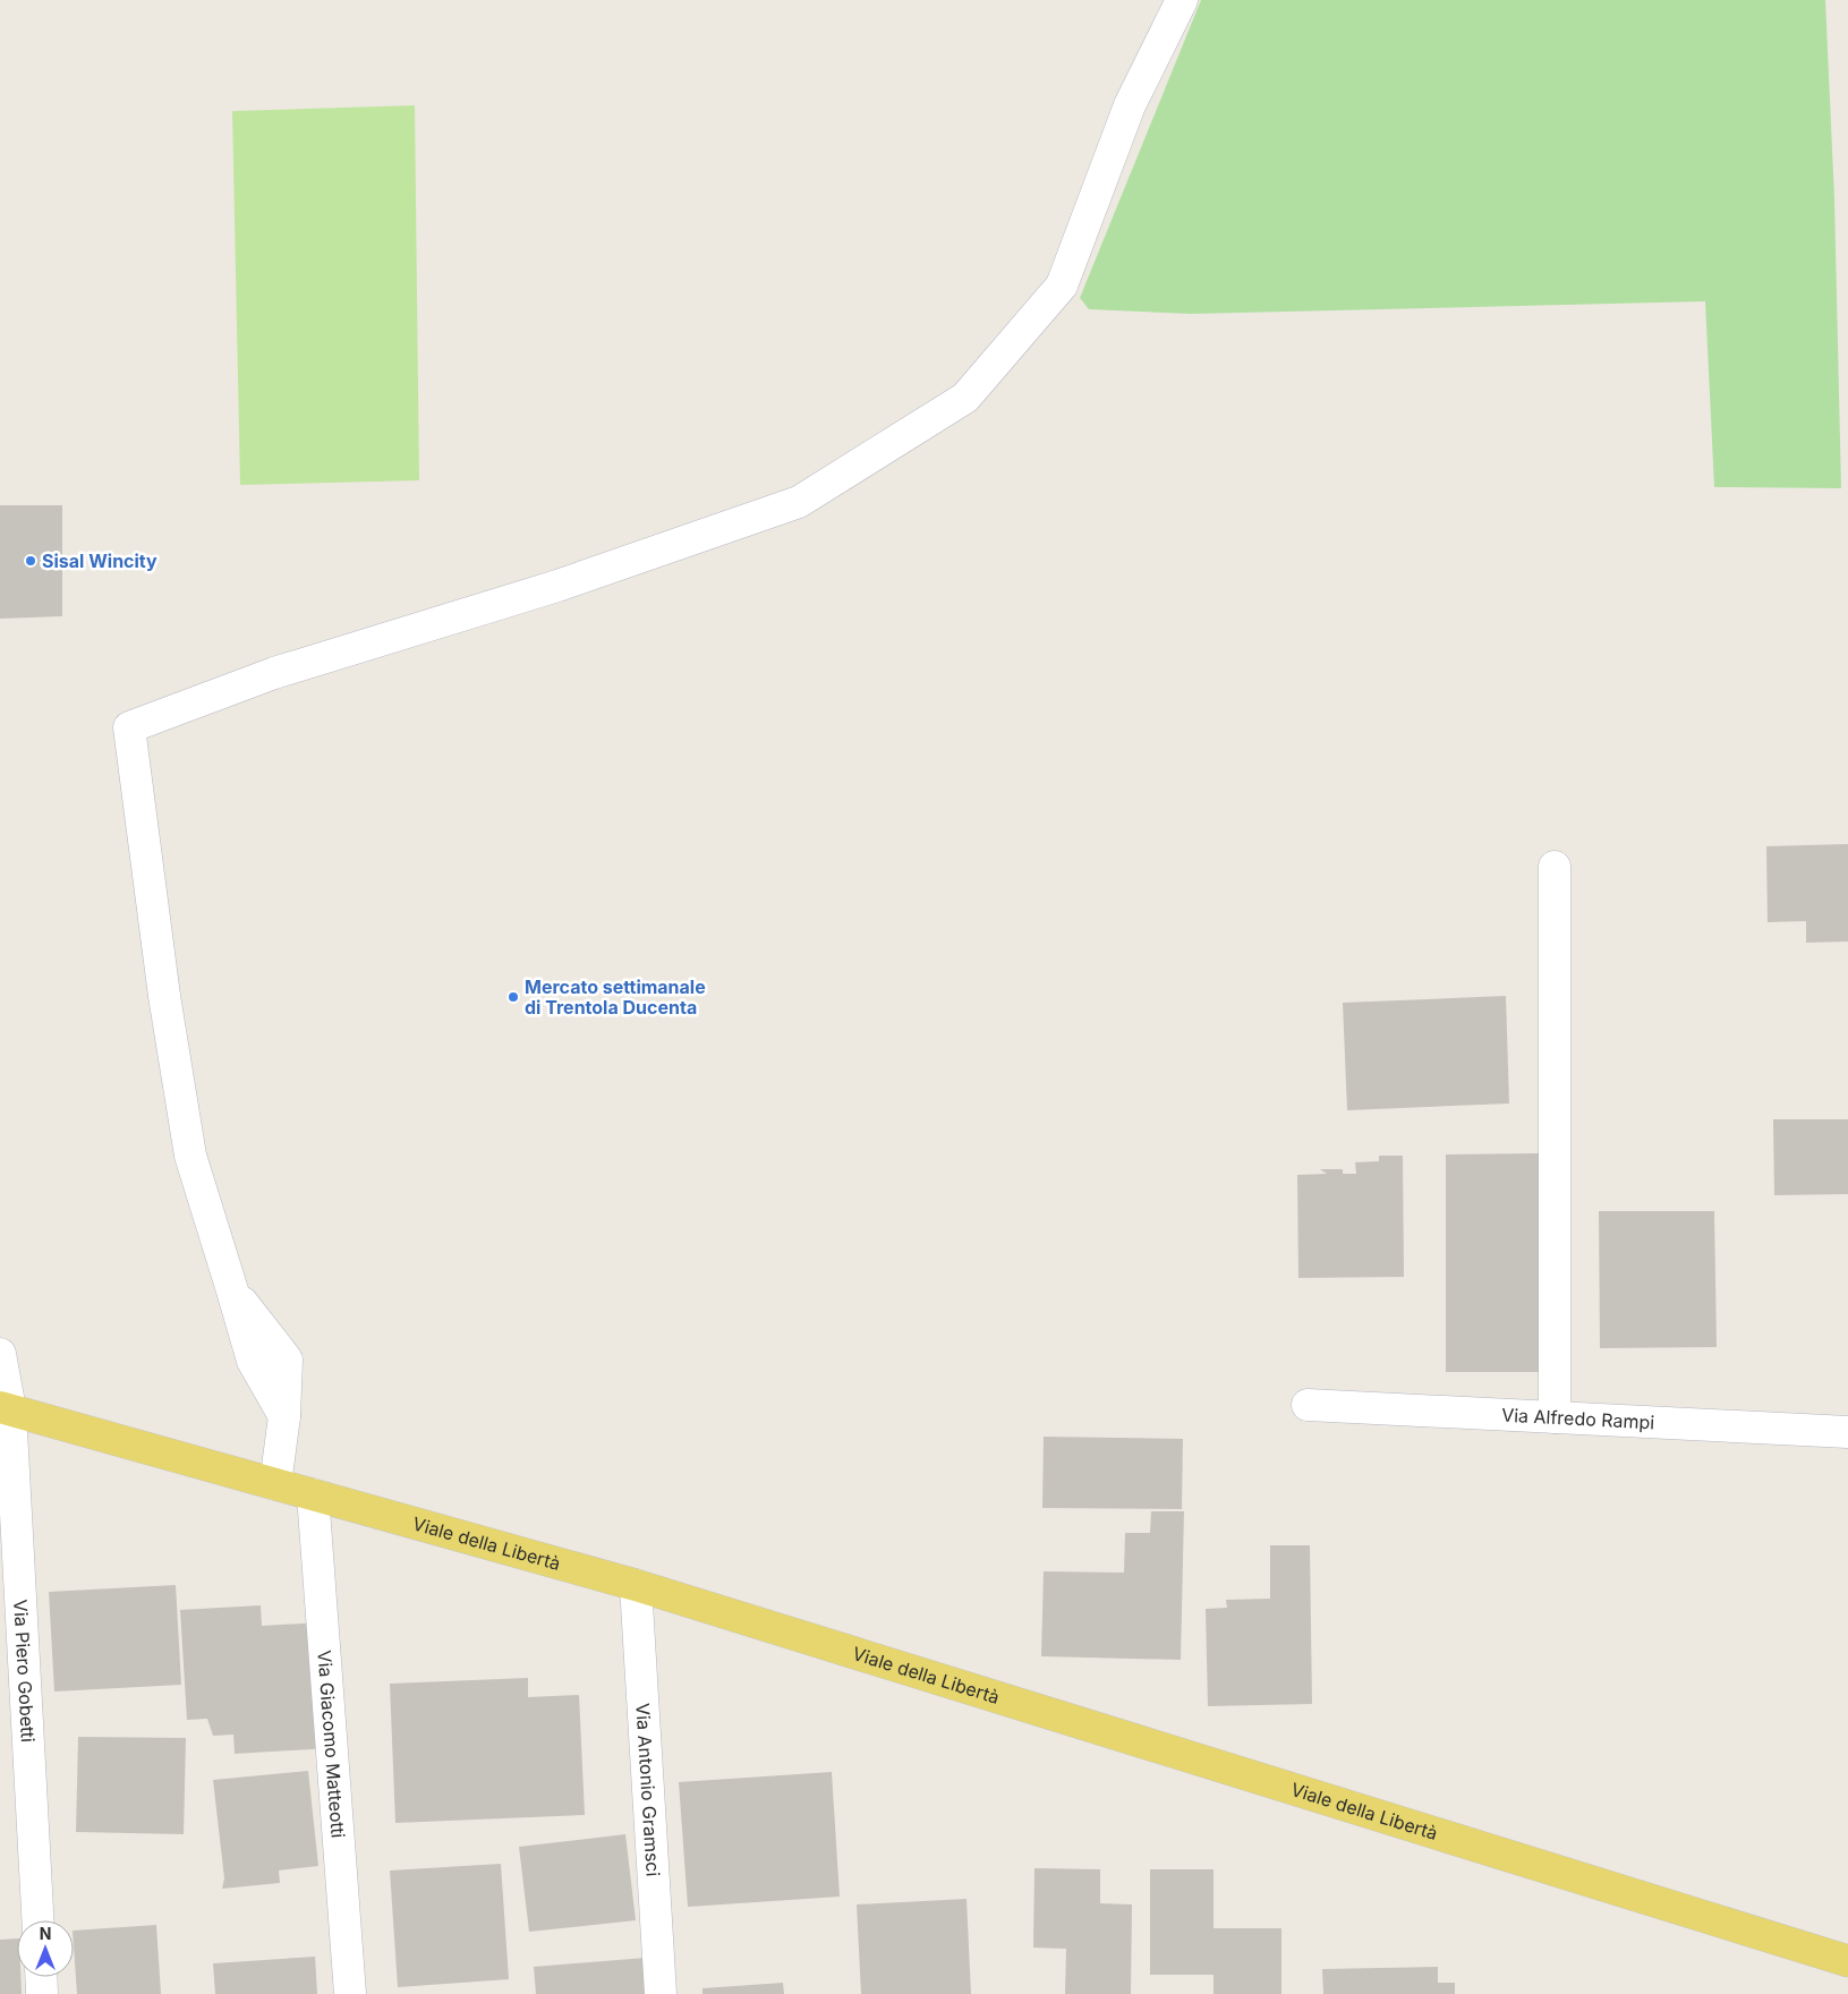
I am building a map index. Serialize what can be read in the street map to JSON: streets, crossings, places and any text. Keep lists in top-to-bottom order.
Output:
{
  "streets": {
    "main road": ["Viale della Libertà"],
    "street": [
      "Via Alfredo Rampi",
      "Via Piero Gobetti",
      "Via Giacomo Matteotti",
      "Via Antonio Gramsci"
    ]
  },
  "crossings": [
    ["Viale della Libertà", "Via Piero Gobetti"],
    ["Viale della Libertà", "Via Giacomo Matteotti"],
    ["Viale della Libertà", "Via Antonio Gramsci"]
  ],
  "places": ["Sisal Wincity", "Mercato settimanale di Trentola Ducenta"],
  "north": "top"
}
